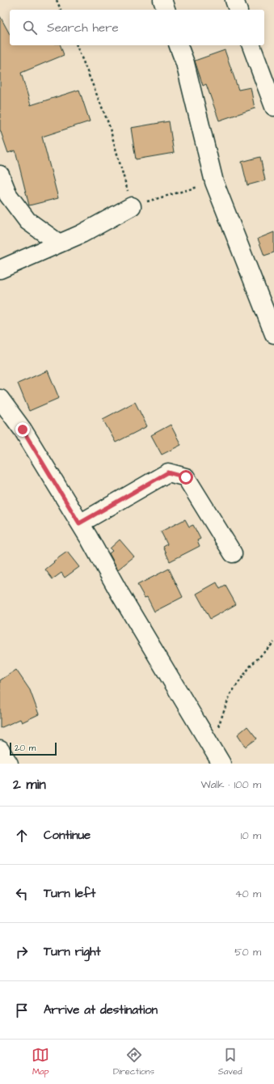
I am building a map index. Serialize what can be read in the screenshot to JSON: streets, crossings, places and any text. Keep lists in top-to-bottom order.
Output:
{
  "scale_bar": "20 m",
  "page": {
    "search": "Search here",
    "scale": "20 m",
    "heading": ["2 min", "Walk · 100 m"],
    "list": [
      ["Continue", "10 m"],
      ["Turn left", "40 m"],
      ["Turn right", "50 m"],
      "Arrive at destination"
    ],
    "nav": ["Map", "Directions", "Saved"]
  }
}
